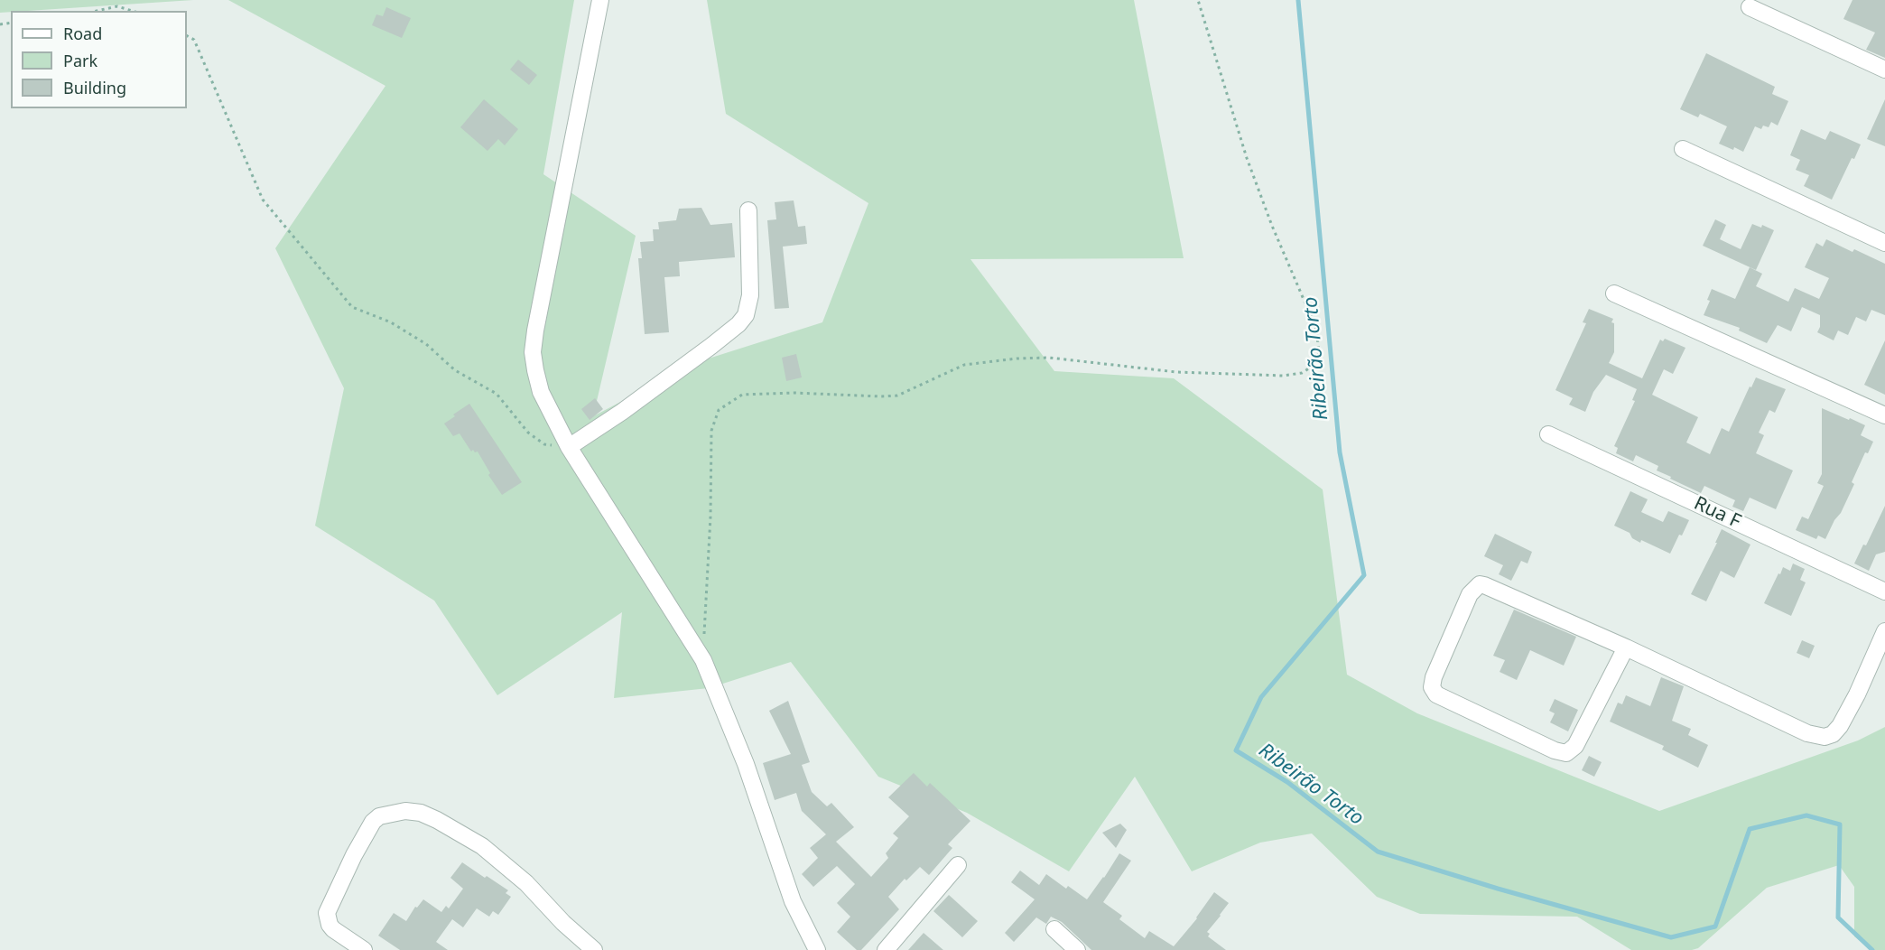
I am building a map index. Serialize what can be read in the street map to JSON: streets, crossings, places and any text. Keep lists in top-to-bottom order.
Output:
{
  "streets": {
    "street": ["Rua F"]
  },
  "water": ["Ribeirão Torto"],
  "legend": ["Road", "Park", "Building"]
}
